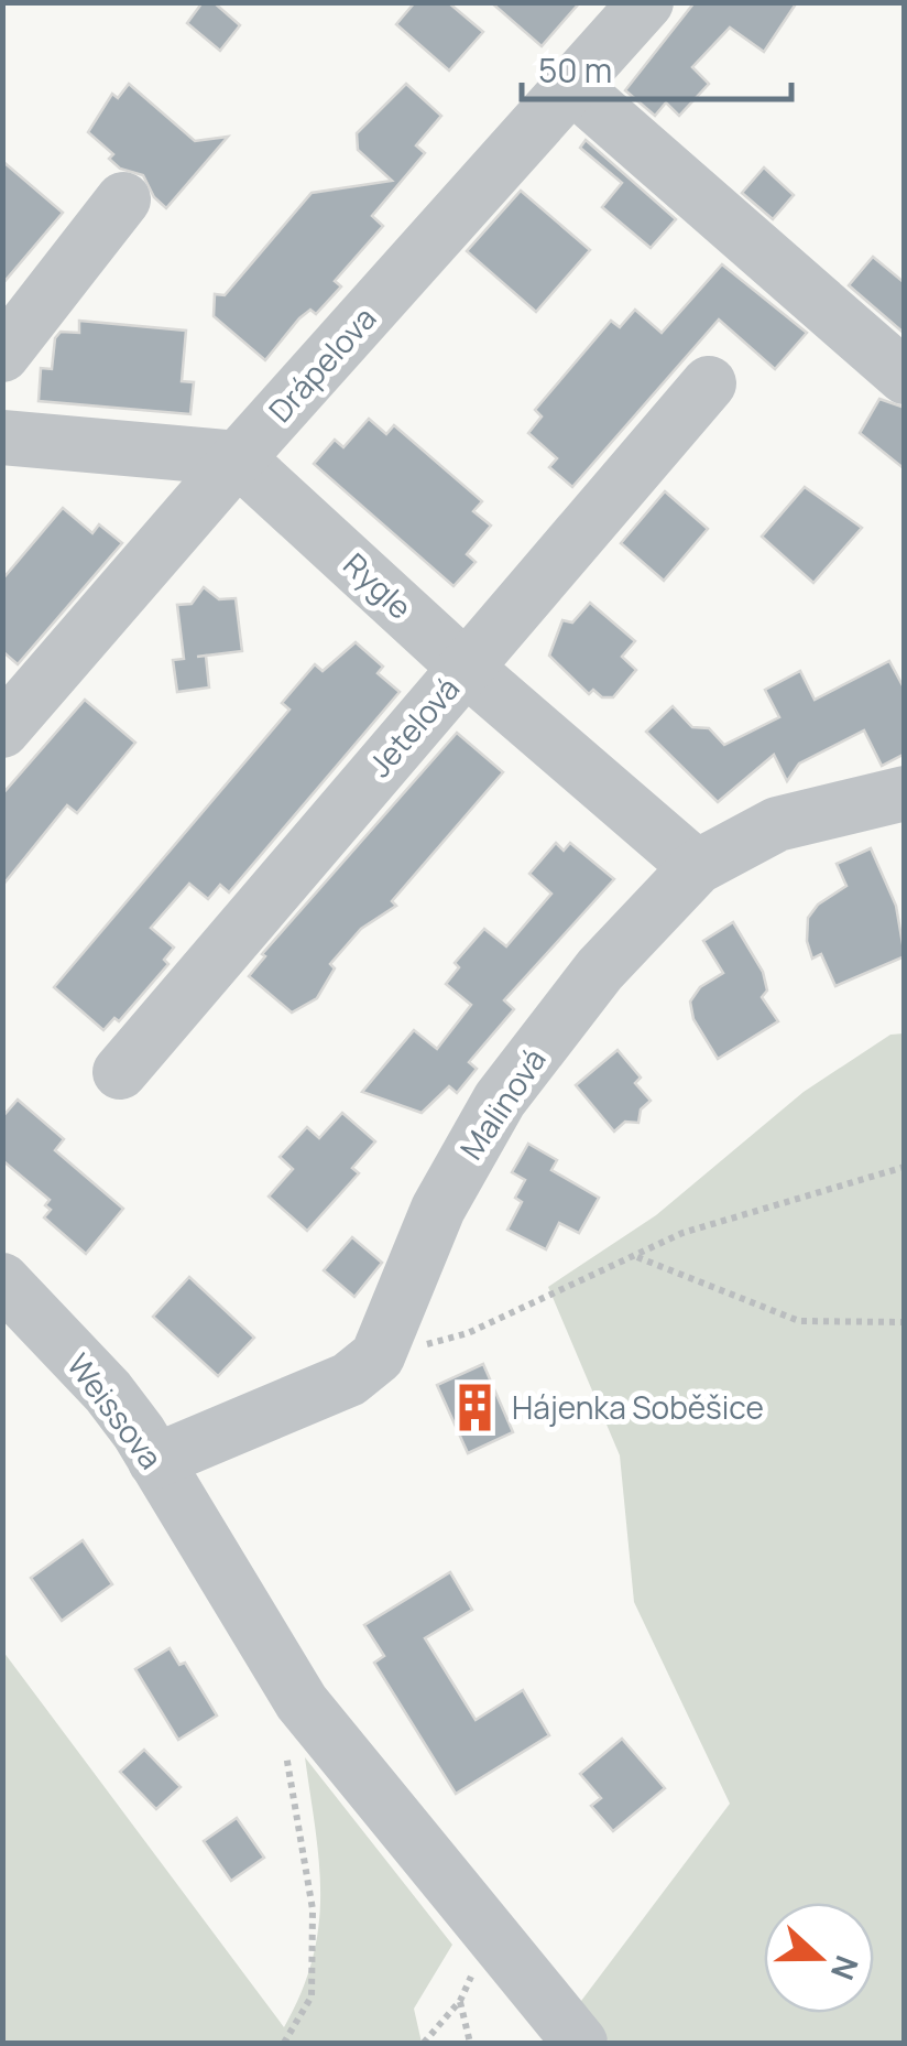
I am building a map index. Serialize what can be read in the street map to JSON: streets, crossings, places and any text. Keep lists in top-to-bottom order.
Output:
{
  "streets": {
    "street": [
      "Drápelova",
      "Rygle",
      "Jetelová",
      "Malinová",
      "Weissova"
    ]
  },
  "crossings": [
    ["Drápelova", "Rygle"],
    ["Rygle", "Jetelová"],
    ["Rygle", "Malinová"]
  ],
  "places": {
    "building": ["Hájenka Soběšice"]
  },
  "scale_bar": "50 m",
  "north": "right"
}
